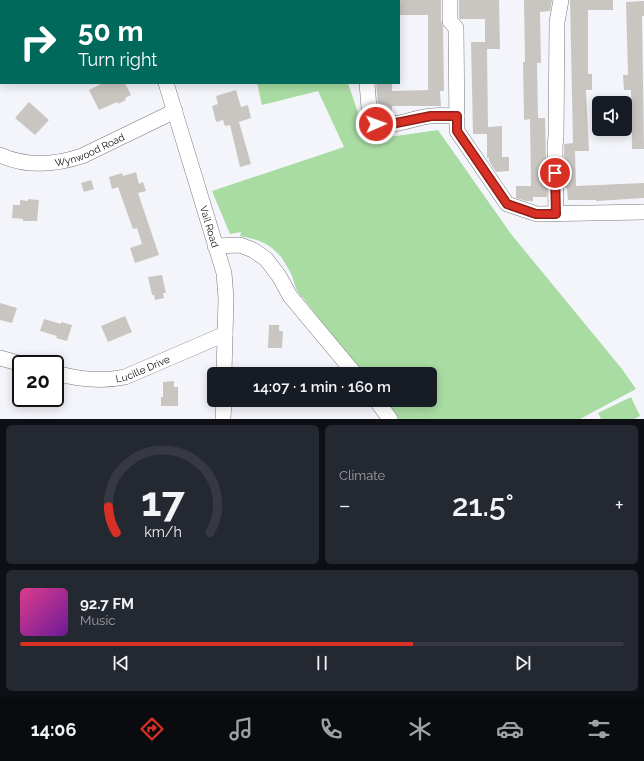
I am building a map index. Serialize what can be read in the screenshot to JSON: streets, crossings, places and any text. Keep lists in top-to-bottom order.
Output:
{
  "streets": {
    "street": ["Wynwood Road", "Vail Road", "Lucille Drive"]
  },
  "crossings": [
    ["Wynwood Road", "Vail Road"],
    ["Vail Road", "Lucille Drive"]
  ],
  "page": {
    "turn": ["50 m", "Turn right"],
    "limit": "20",
    "trip": "14:07 · 1 min · 160 m",
    "tile": "Climate",
    "heat": ["−", "21.5°", "+"],
    "song": ["92.7 FM", "Music"],
    "tabs": "14:06",
    "gauge": ["17", "km/h"]
  }
}
